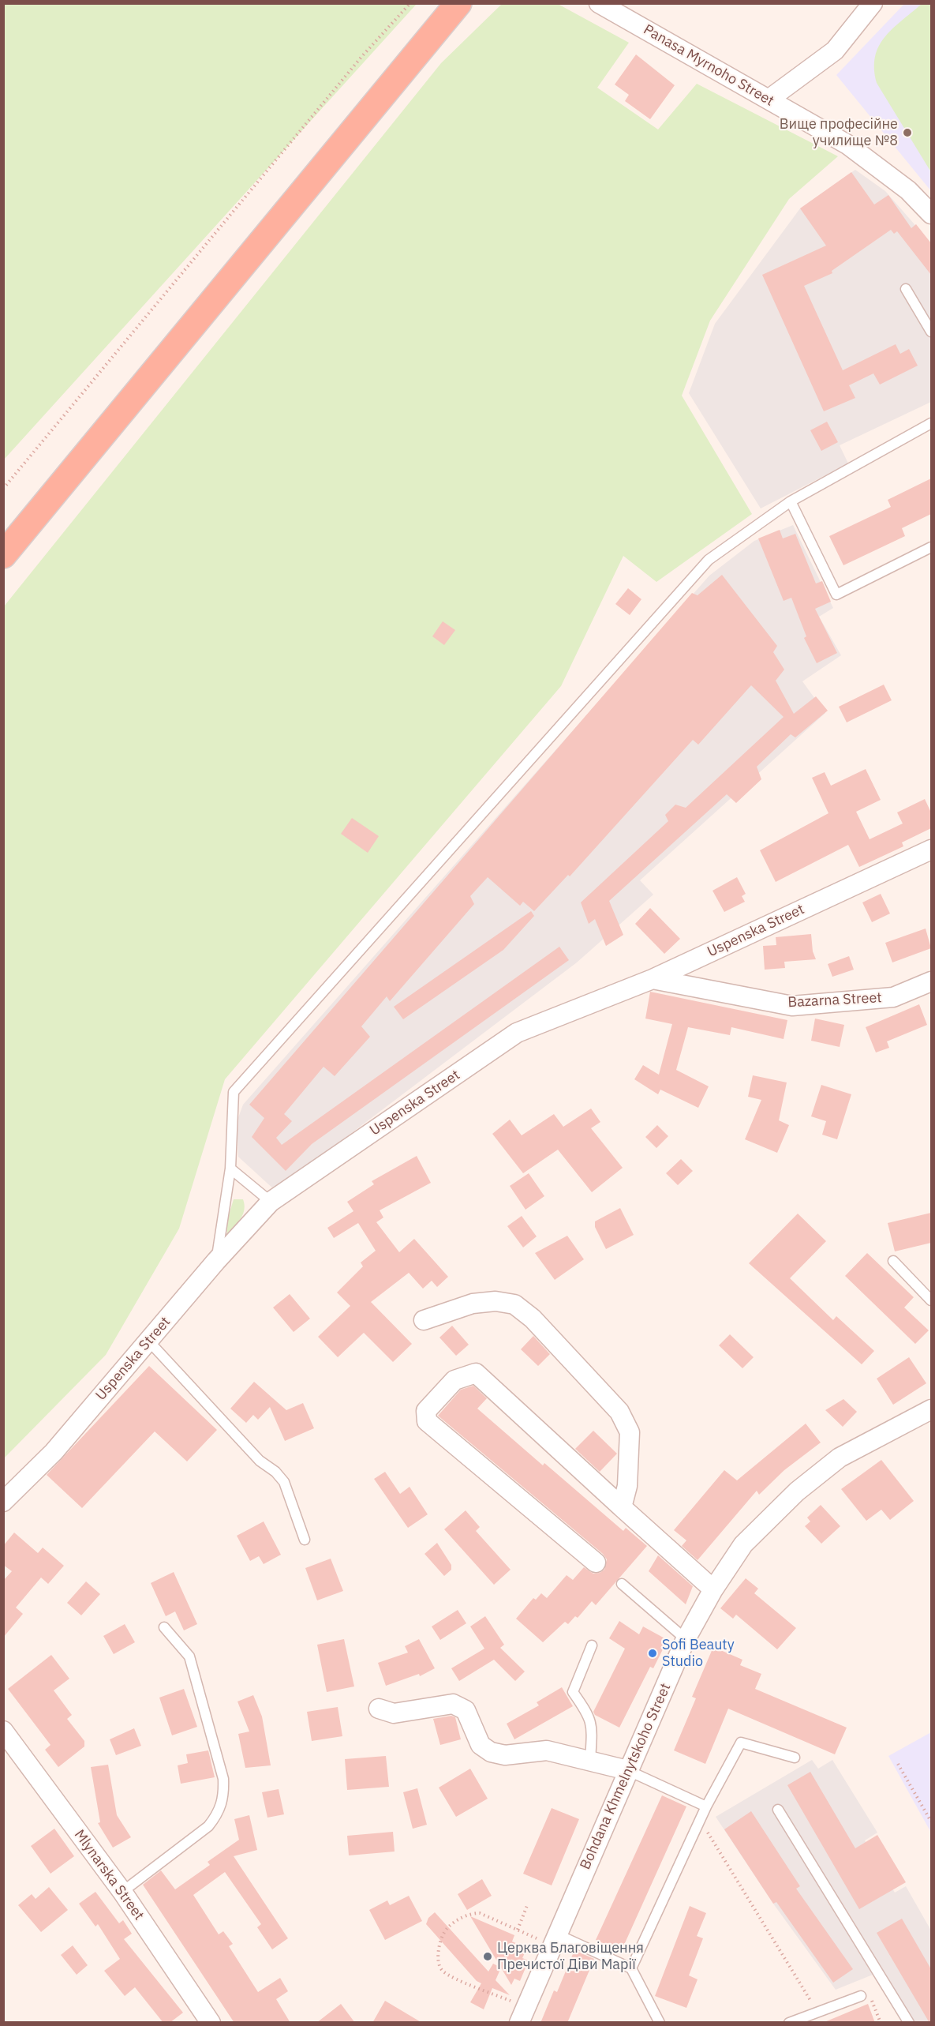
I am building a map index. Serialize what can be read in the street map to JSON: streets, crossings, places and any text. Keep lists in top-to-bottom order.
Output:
{
  "streets": {
    "street": [
      "Panasa Myrnoho Street",
      "Uspenska Street",
      "Bazarna Street",
      "Bohdana Khmelnytskoho Street",
      "Mlynarska Street"
    ]
  },
  "crossings": [
    ["Uspenska Street", "Bazarna Street"]
  ],
  "places": ["Вище професійне училище №8", "Sofi Beauty Studio", "Церква Благовіщення Пречистої Діви Марії"]
}
